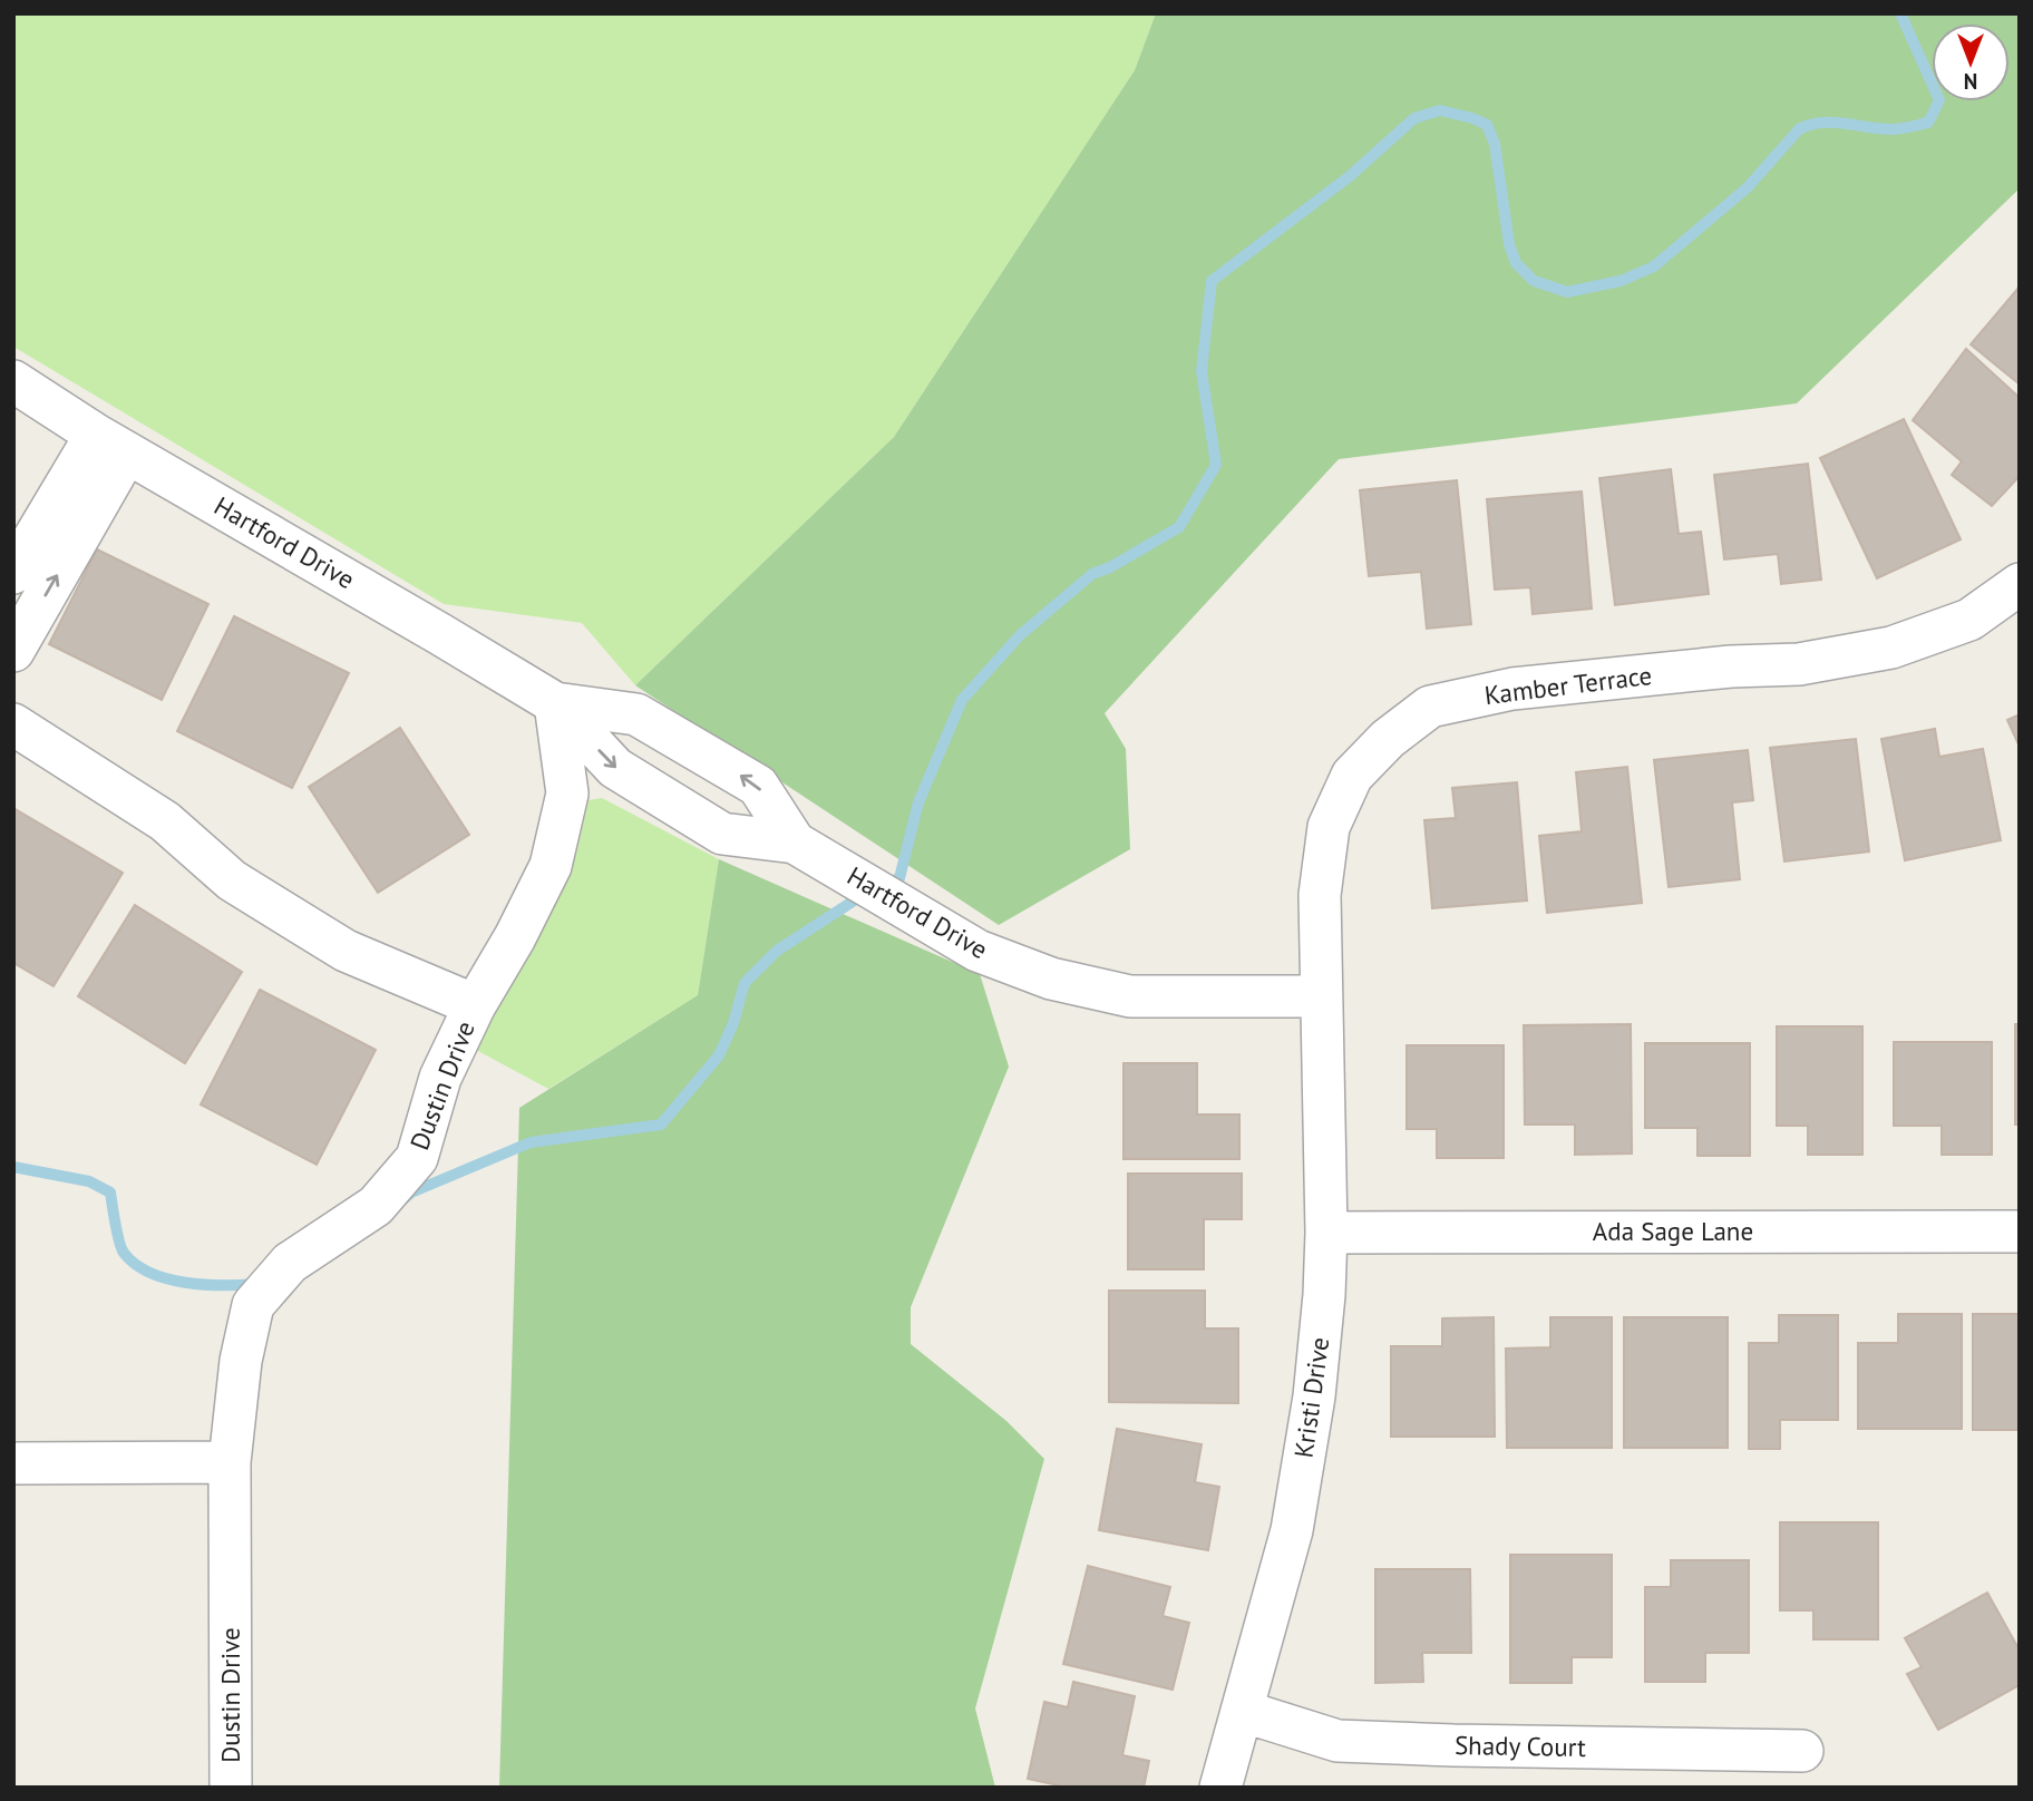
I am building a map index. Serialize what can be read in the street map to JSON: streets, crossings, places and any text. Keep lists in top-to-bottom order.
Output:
{
  "streets": {
    "street": [
      "Hartford Drive",
      "Kamber Terrace",
      "Dustin Drive",
      "Ada Sage Lane",
      "Kristi Drive",
      "Shady Court"
    ]
  },
  "crossings": [
    ["Hartford Drive", "Kamber Terrace"],
    ["Hartford Drive", "Dustin Drive"],
    ["Hartford Drive", "Kristi Drive"],
    ["Kamber Terrace", "Kristi Drive"],
    ["Ada Sage Lane", "Kristi Drive"],
    ["Kristi Drive", "Shady Court"]
  ],
  "north": "bottom"
}
